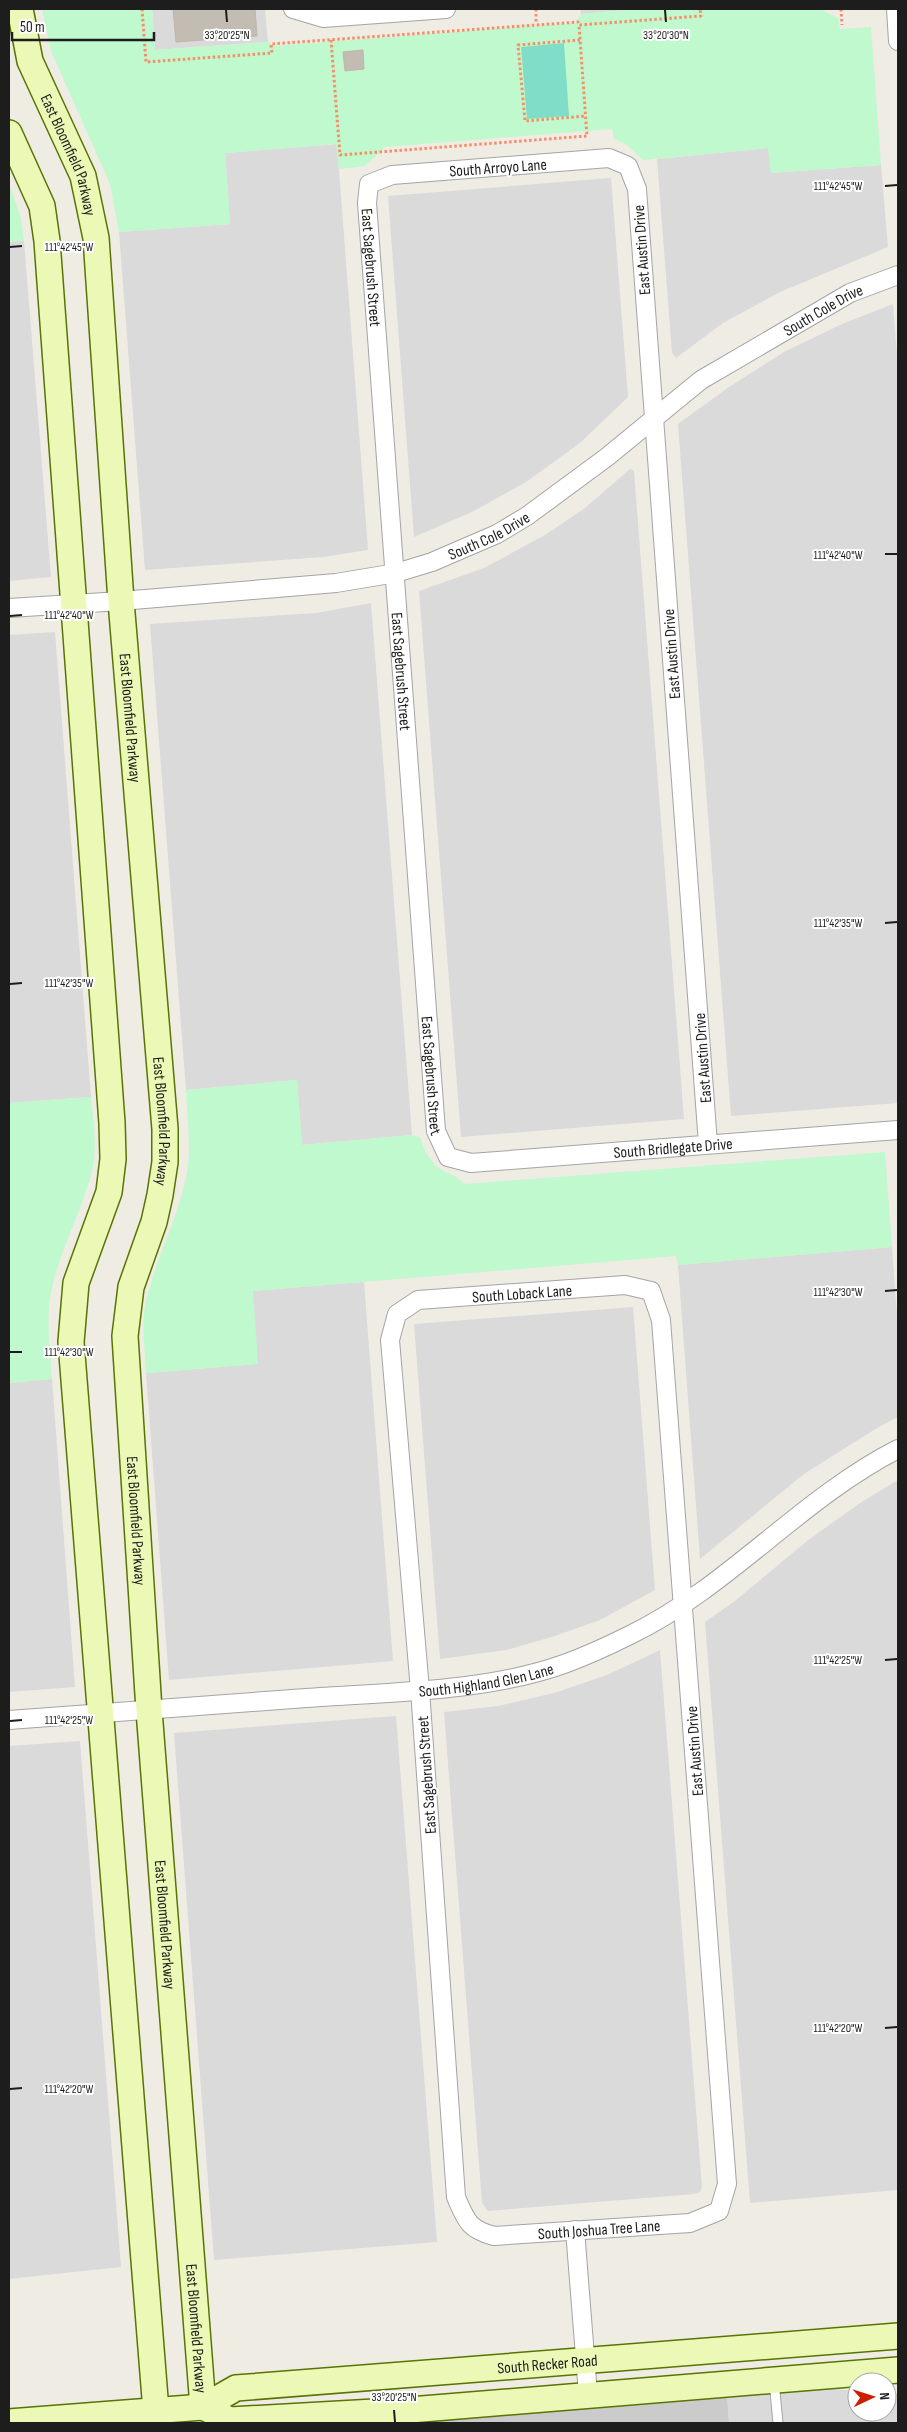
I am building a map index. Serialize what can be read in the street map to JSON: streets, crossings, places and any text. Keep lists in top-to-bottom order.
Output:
{
  "streets": {
    "street": [
      "East Bloomfield Parkway",
      "South Arroyo Lane",
      "East Austin Drive",
      "East Sagebrush Street",
      "South Cole Drive",
      "South Bridlegate Drive",
      "South Loback Lane",
      "South Highland Glen Lane",
      "South Joshua Tree Lane",
      "South Recker Road"
    ]
  },
  "crossings": [
    ["East Bloomfield Parkway", "South Cole Drive"],
    ["East Bloomfield Parkway", "South Highland Glen Lane"],
    ["East Bloomfield Parkway", "South Recker Road"],
    ["South Arroyo Lane", "East Austin Drive"],
    ["South Arroyo Lane", "East Sagebrush Street"],
    ["East Austin Drive", "South Cole Drive"],
    ["East Austin Drive", "South Bridlegate Drive"],
    ["East Austin Drive", "South Loback Lane"],
    ["East Austin Drive", "South Highland Glen Lane"],
    ["East Austin Drive", "South Joshua Tree Lane"],
    ["East Sagebrush Street", "South Cole Drive"],
    ["East Sagebrush Street", "South Bridlegate Drive"],
    ["East Sagebrush Street", "South Loback Lane"],
    ["East Sagebrush Street", "South Highland Glen Lane"],
    ["East Sagebrush Street", "South Joshua Tree Lane"]
  ],
  "scale_bar": "50 m",
  "north": "right",
  "coordinates": [
    "33°20'25\"N",
    "33°20'30\"N",
    "111°42'45\"W",
    "111°42'40\"W",
    "111°42'35\"W",
    "111°42'30\"W",
    "111°42'25\"W",
    "111°42'20\"W"
  ]
}
